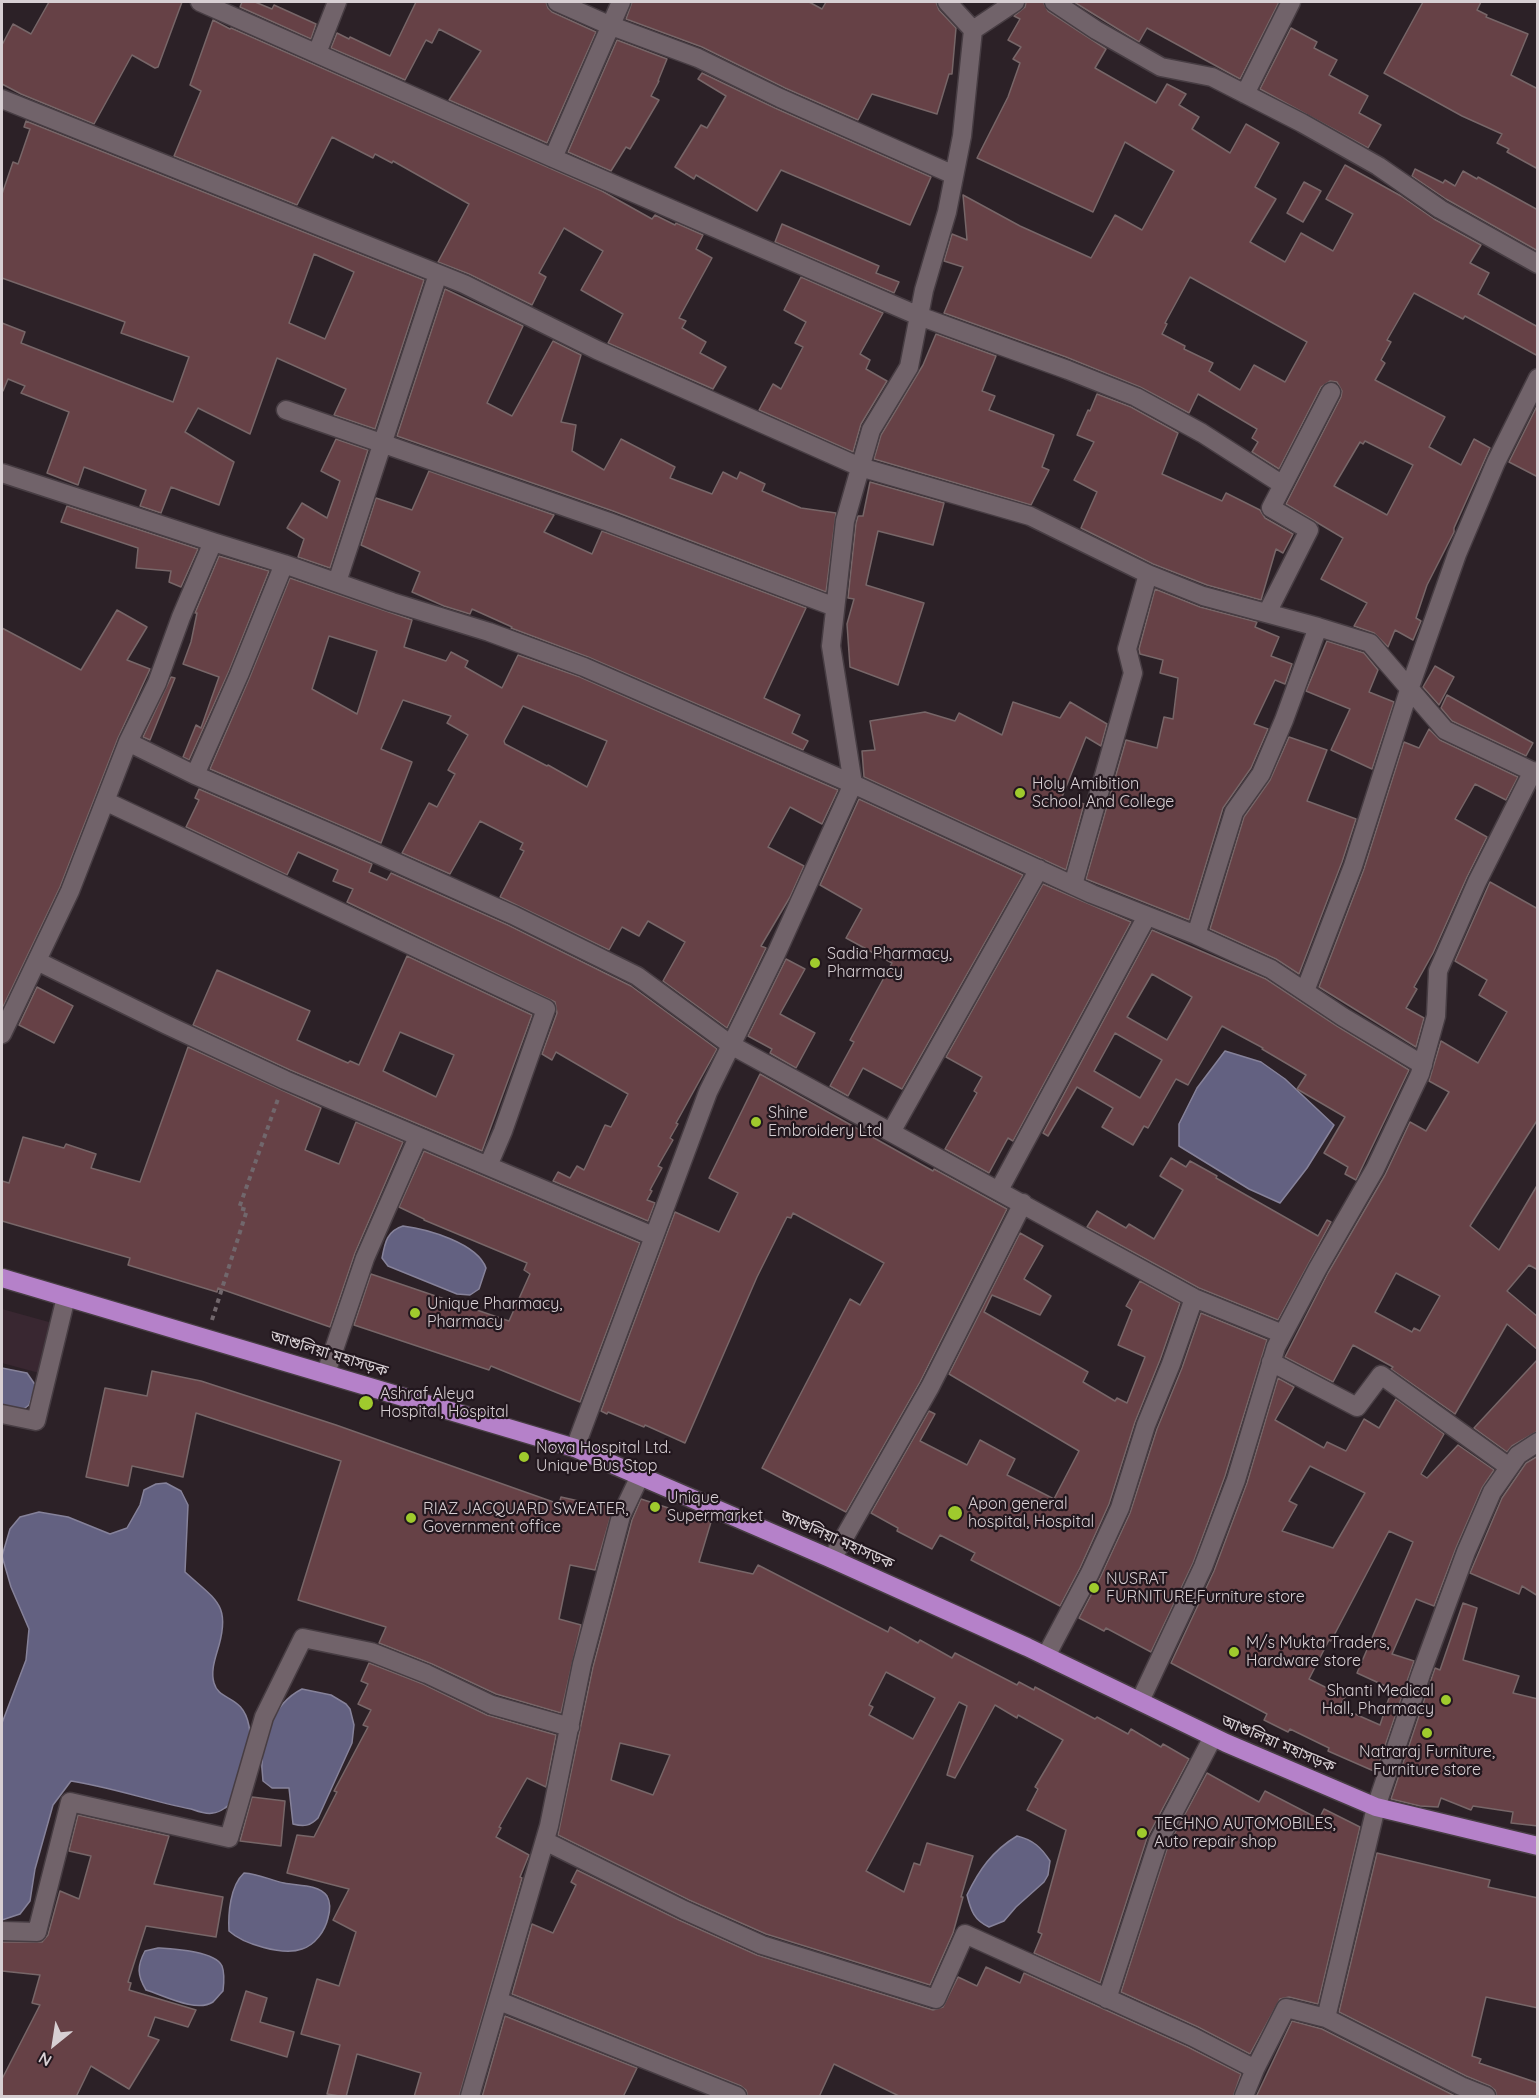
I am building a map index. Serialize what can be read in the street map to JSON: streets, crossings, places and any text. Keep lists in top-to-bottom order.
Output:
{
  "streets": {
    "highway": ["আশুলিয়া মহাসড়ক"]
  },
  "places": [
    "Holy Amibition School And College",
    "Sadia Pharmacy, Pharmacy",
    "Shine Embroidery Ltd",
    "Unique Pharmacy, Pharmacy",
    "Ashraf Aleya Hospital, Hospital",
    "Nova Hospital Ltd. Unique Bus Stop",
    "Unique Supermarket",
    "Apon general hospital, Hospital",
    "RIAZ JACQUARD SWEATER, Government office",
    "NUSRAT FURNITURE,Furniture store",
    "M/s Mukta Traders, Hardware store",
    "Shanti Medical Hall, Pharmacy",
    "Natraraj Furniture, Furniture store",
    "TECHNO AUTOMOBILES, Auto repair shop"
  ],
  "north": "bottom left"
}
